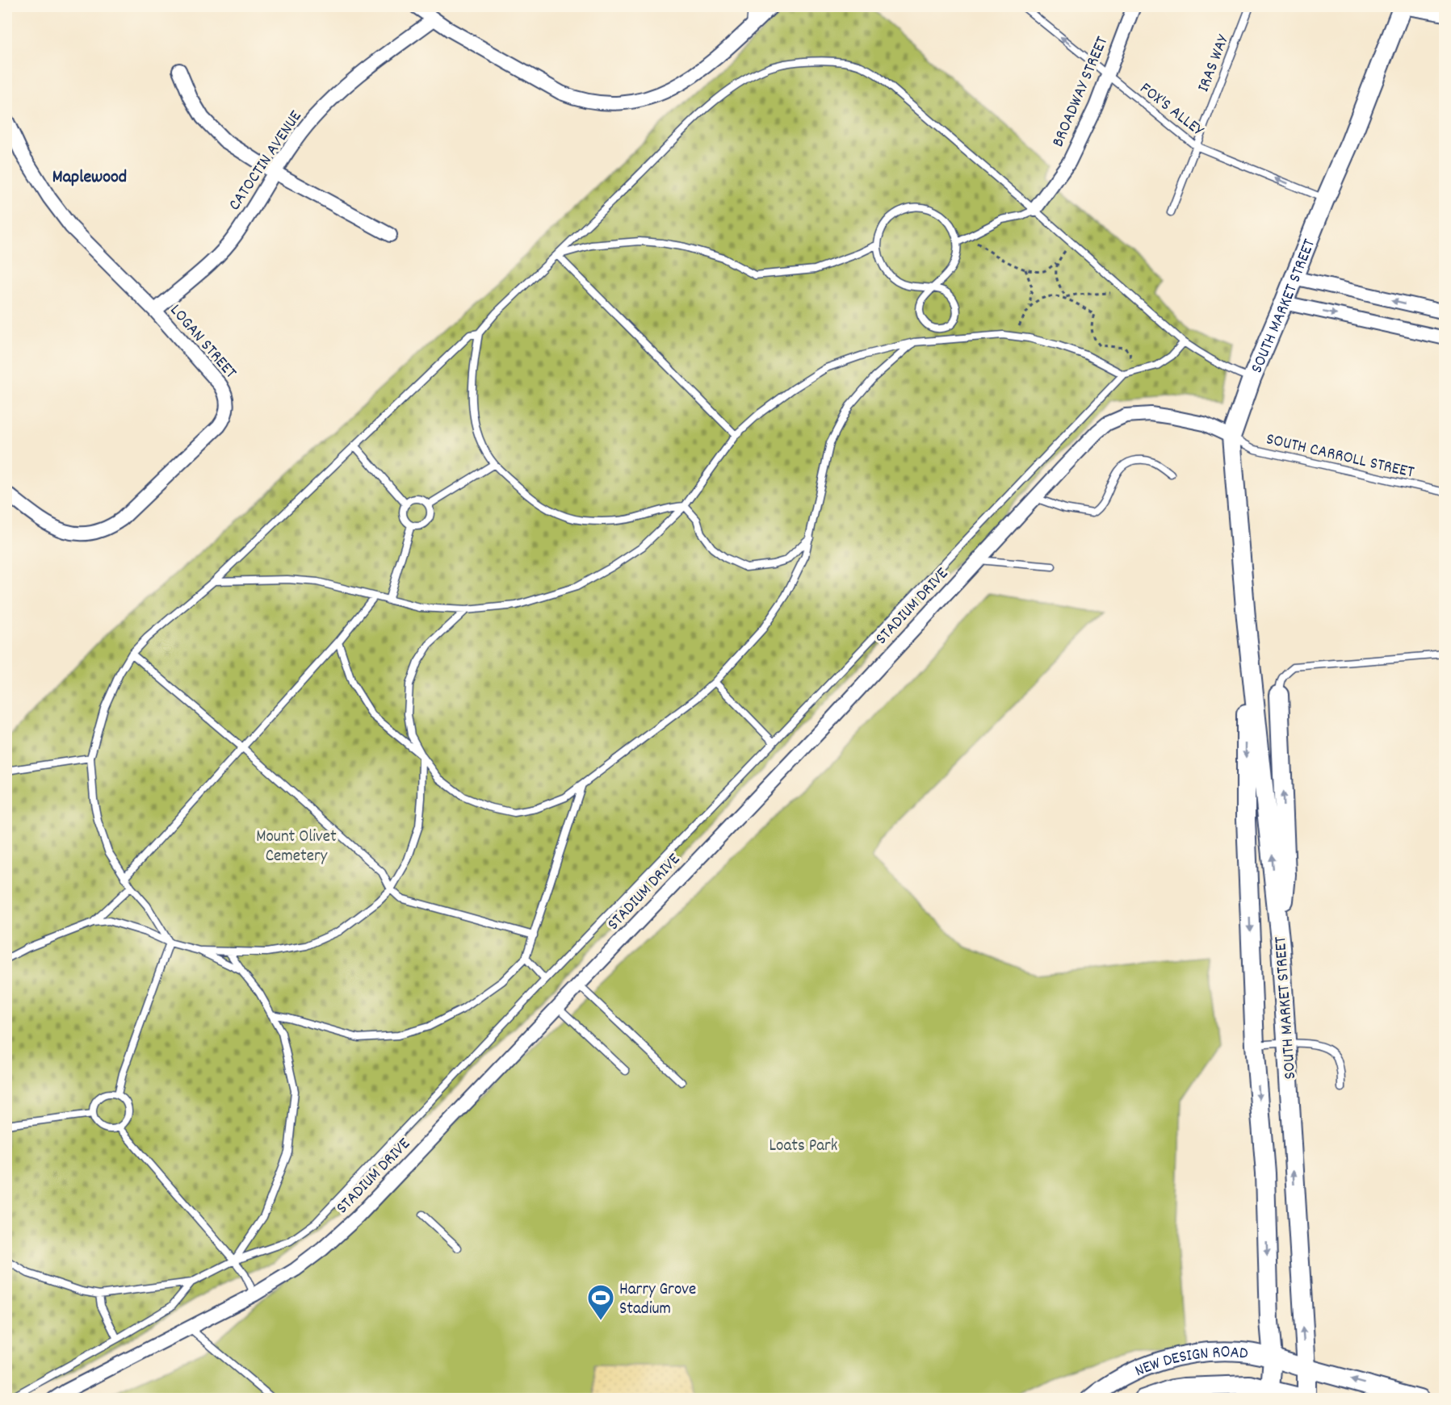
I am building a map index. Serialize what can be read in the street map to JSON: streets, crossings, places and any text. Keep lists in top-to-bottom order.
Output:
{
  "streets": {
    "main road": ["SOUTH MARKET STREET", "NEW DESIGN ROAD"],
    "street": [
      "BROADWAY STREET",
      "CATOCTIN AVENUE",
      "LOGAN STREET",
      "STADIUM DRIVE"
    ],
    "lane": ["IRAS WAY", "FOX'S ALLEY", "SOUTH CARROLL STREET"]
  },
  "crossings": [
    ["IRAS WAY", "FOX'S ALLEY"],
    ["BROADWAY STREET", "FOX'S ALLEY"],
    ["FOX'S ALLEY", "SOUTH MARKET STREET"],
    ["CATOCTIN AVENUE", "LOGAN STREET"],
    ["SOUTH MARKET STREET", "SOUTH CARROLL STREET"],
    ["SOUTH MARKET STREET", "STADIUM DRIVE"],
    ["SOUTH MARKET STREET", "NEW DESIGN ROAD"],
    ["SOUTH CARROLL STREET", "STADIUM DRIVE"]
  ],
  "one_way": ["FOX'S ALLEY"],
  "districts": ["Maplewood"],
  "parks": ["Mount Olivet Cemetery", "Loats Park"],
  "places": {
    "sports": ["Harry Grove Stadium"]
  }
}
